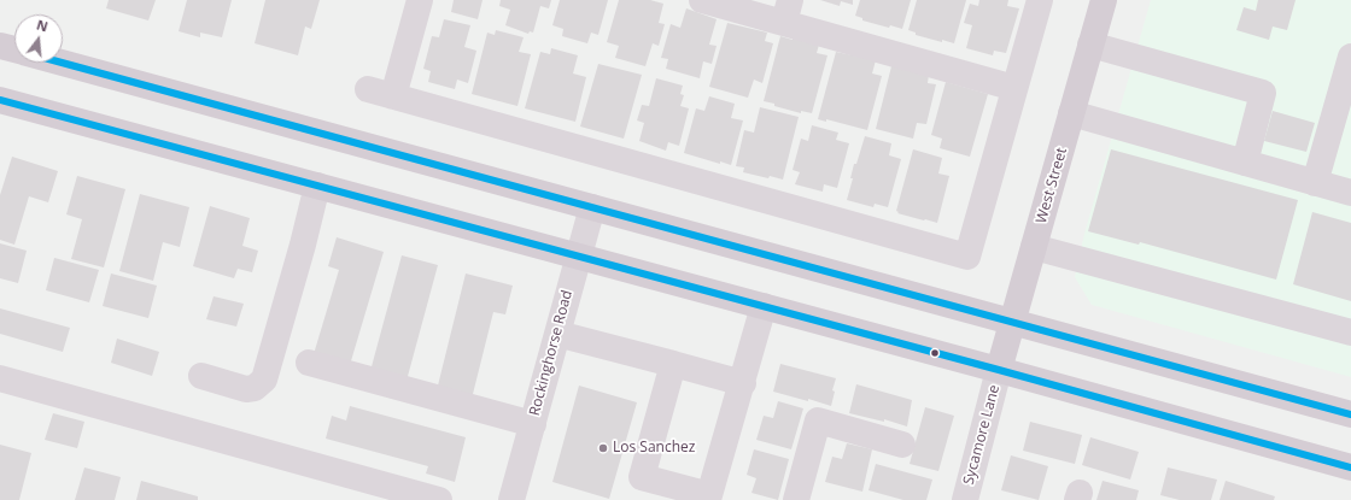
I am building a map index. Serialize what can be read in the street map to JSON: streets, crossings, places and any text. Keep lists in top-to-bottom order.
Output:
{
  "streets": {
    "main road": ["West Street"],
    "street": ["Rockinghorse Road", "Sycamore Lane"]
  },
  "crossings": [
    ["West Street", "Sycamore Lane"]
  ],
  "places": ["Los Sanchez"],
  "north": "top"
}
